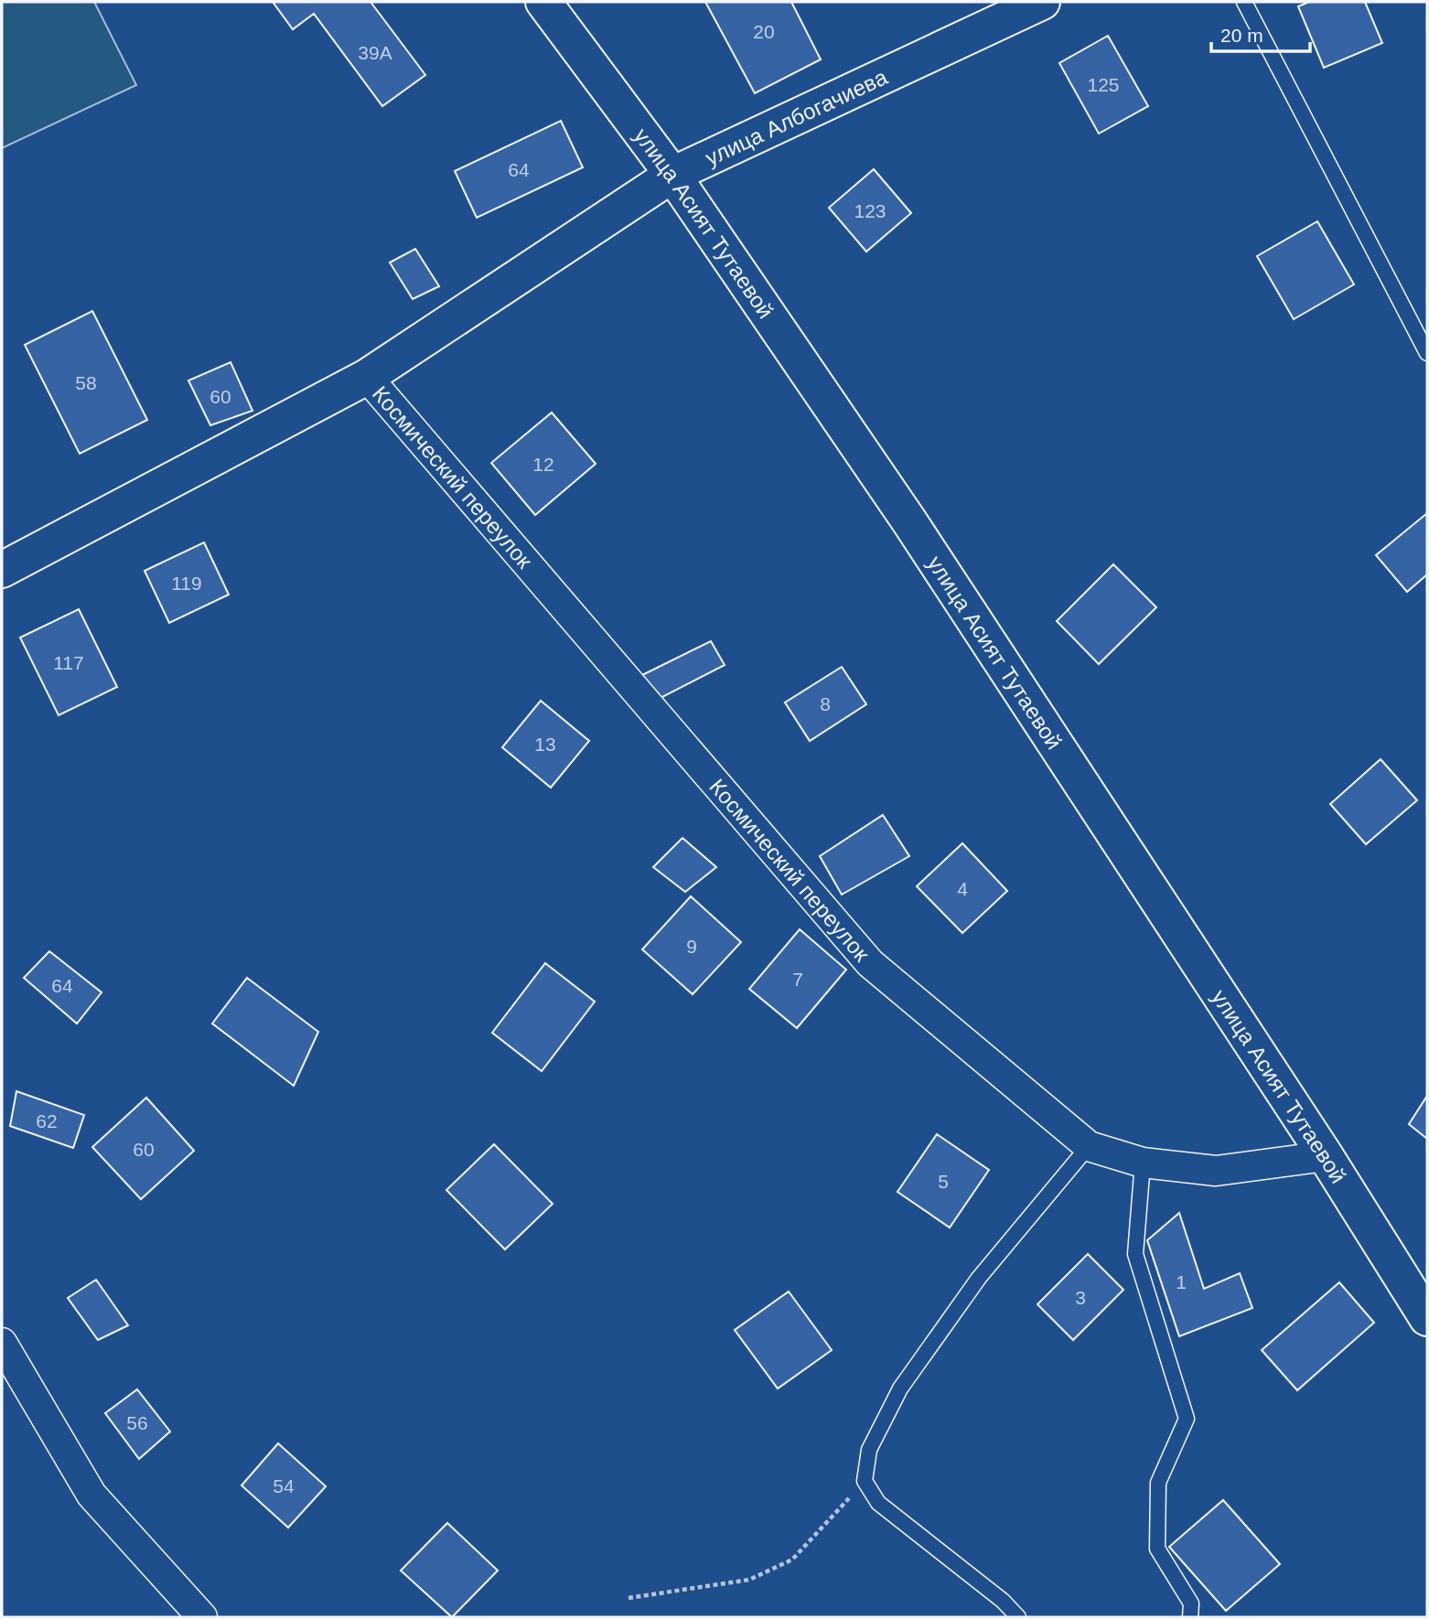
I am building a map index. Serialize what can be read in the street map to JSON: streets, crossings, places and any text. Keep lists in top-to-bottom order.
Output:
{
  "streets": {
    "main road": ["улица Албогачиева", "улица Асият Тутаевой"],
    "street": ["Космический переулок"]
  },
  "crossings": [
    ["улица Албогачиева", "улица Асият Тутаевой"],
    ["улица Албогачиева", "Космический переулок"],
    ["улица Асият Тутаевой", "Космический переулок"]
  ],
  "house_numbers": [
    "20",
    "39А",
    "125",
    "64",
    "123",
    "58",
    "60",
    "12",
    "119",
    "117",
    "8",
    "13",
    "4",
    "9",
    "7",
    "64",
    "62",
    "60",
    "5",
    "1",
    "3",
    "56",
    "54"
  ],
  "scale_bar": "20 m"
}
